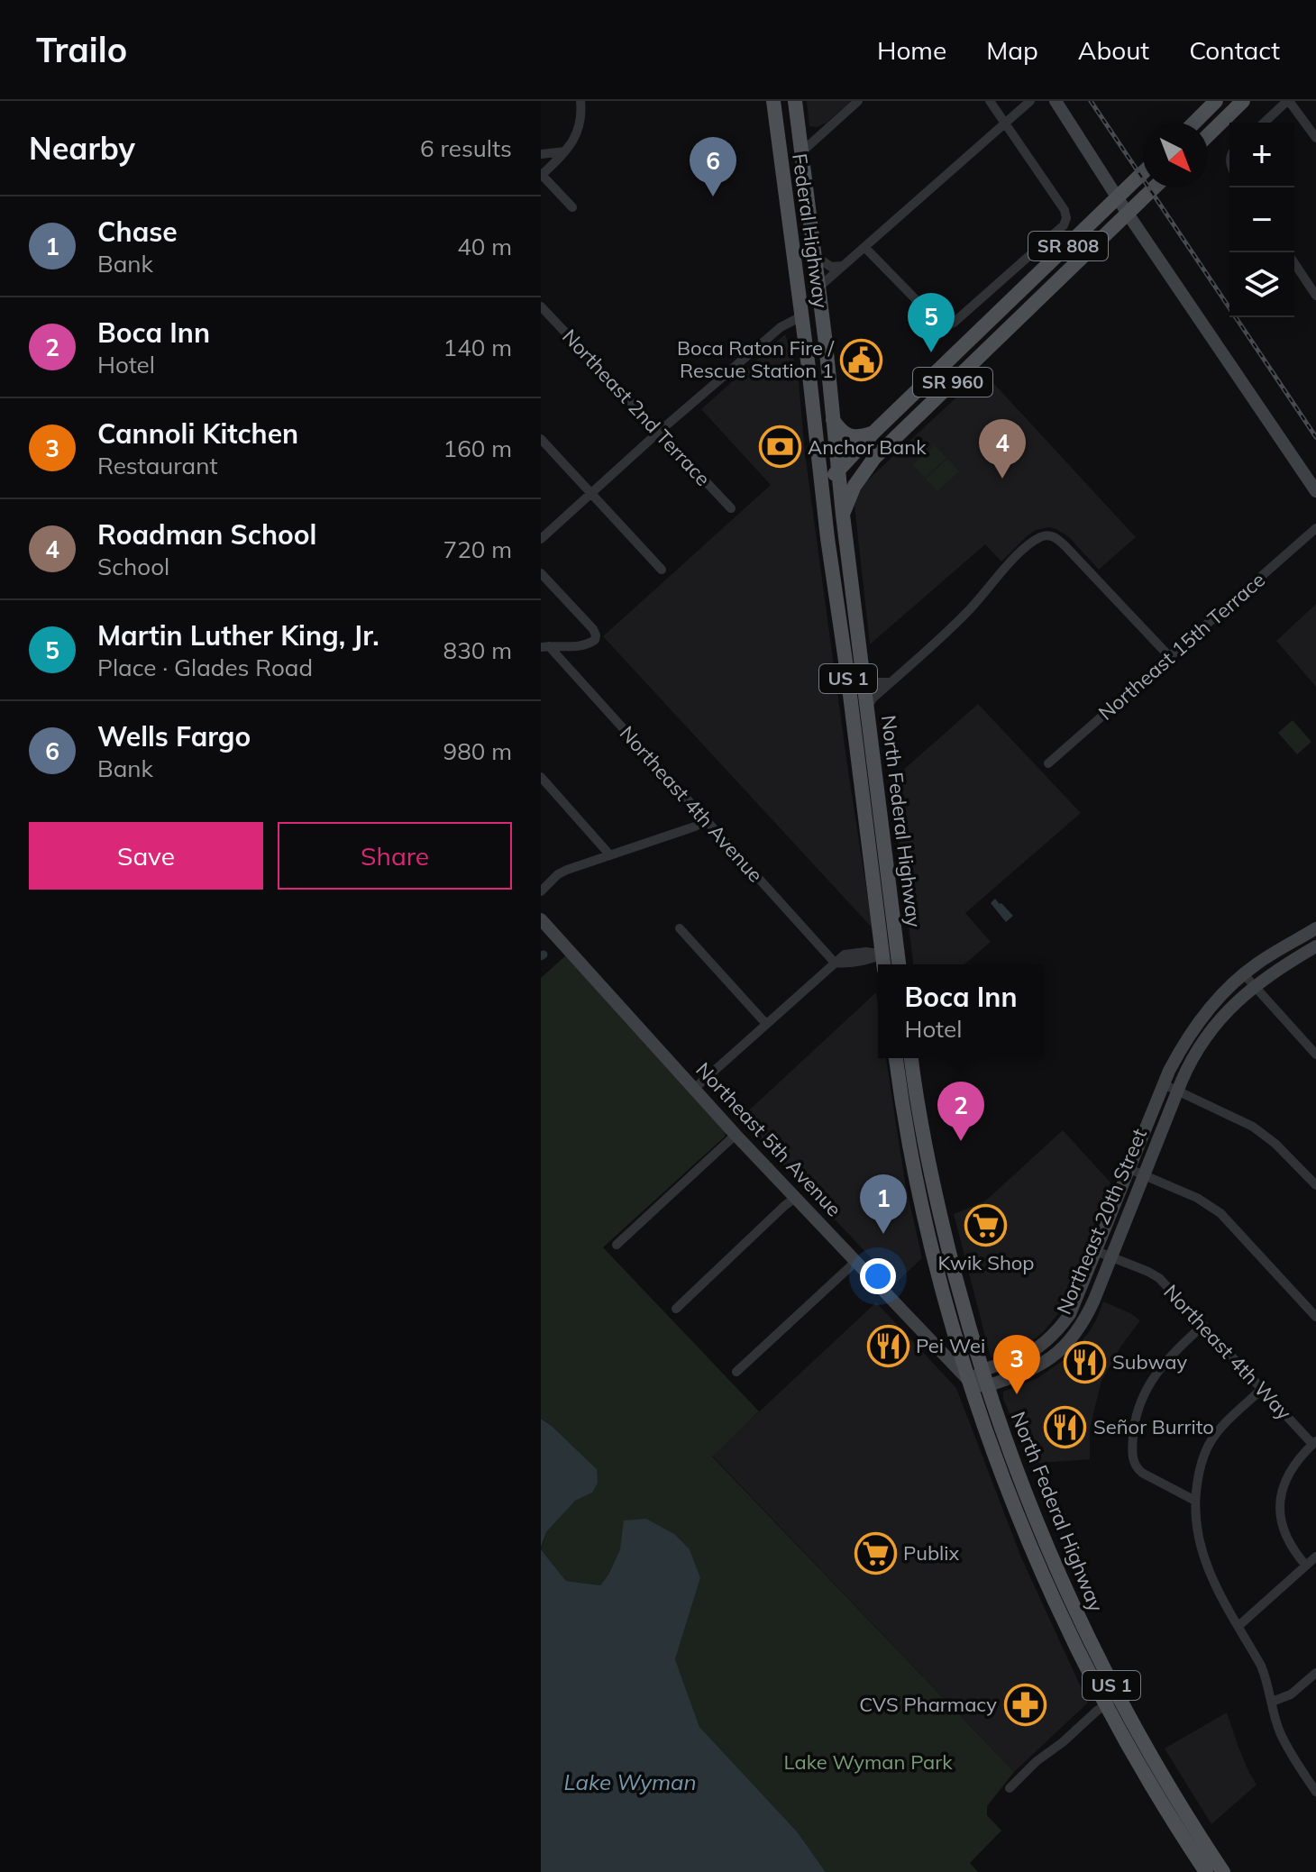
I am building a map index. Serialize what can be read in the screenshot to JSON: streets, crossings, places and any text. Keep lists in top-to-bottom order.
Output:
{
  "streets": {
    "main road": [
      "Federal Highway",
      "SR 808",
      "SR 960",
      "US 1",
      "North Federal Highway"
    ],
    "street": [
      "Northeast 2nd Terrace",
      "Northeast 15th Terrace",
      "Northeast 4th Avenue",
      "Northeast 5th Avenue",
      "Northeast 20th Street",
      "Northeast 4th Way"
    ]
  },
  "crossings": [
    ["Federal Highway", "SR 808"],
    ["Federal Highway", "North Federal Highway"],
    ["SR 808", "SR 960"],
    ["SR 808", "North Federal Highway"],
    ["SR 960", "North Federal Highway"],
    ["North Federal Highway", "Northeast 5th Avenue"],
    ["North Federal Highway", "Northeast 20th Street"],
    ["Northeast 5th Avenue", "Northeast 20th Street"],
    ["Northeast 20th Street", "Northeast 4th Way"]
  ],
  "water": ["Lake Wyman"],
  "parks": ["Lake Wyman Park"],
  "places": {
    "public building": ["Boca Raton Fire / Rescue Station 1"],
    "bank": ["Anchor Bank"],
    "supermarket": ["Kwik Shop", "Publix"],
    "restaurant": ["Pei Wei", "Subway", "Señor Burrito"],
    "pharmacy": ["CVS Pharmacy"]
  },
  "north": "bottom right",
  "page": {
    "header": "Trailo",
    "nav": [
      "Home",
      "Map",
      "About",
      "Contact"
    ],
    "heading": ["Nearby", "6 results"],
    "map_buttons": ["+", "−"],
    "pins": [
      "6",
      "5",
      "4",
      "2",
      "1",
      "3"
    ],
    "list": [
      {
        "mark": "1",
        "name": "Chase",
        "note": "Bank",
        "value": "40 m"
      },
      {
        "mark": "2",
        "name": "Boca Inn",
        "note": "Hotel",
        "value": "140 m"
      },
      {
        "mark": "3",
        "name": "Cannoli Kitchen",
        "note": "Restaurant",
        "value": "160 m"
      },
      {
        "mark": "4",
        "name": "Roadman School",
        "note": "School",
        "value": "720 m"
      },
      {
        "mark": "5",
        "name": "Martin Luther King, Jr.",
        "note": "Place · Glades Road",
        "value": "830 m"
      },
      {
        "mark": "6",
        "name": "Wells Fargo",
        "note": "Bank",
        "value": "980 m"
      }
    ],
    "buttons": ["Save", "Share"],
    "popup": ["Boca Inn", "Hotel"]
  }
}
